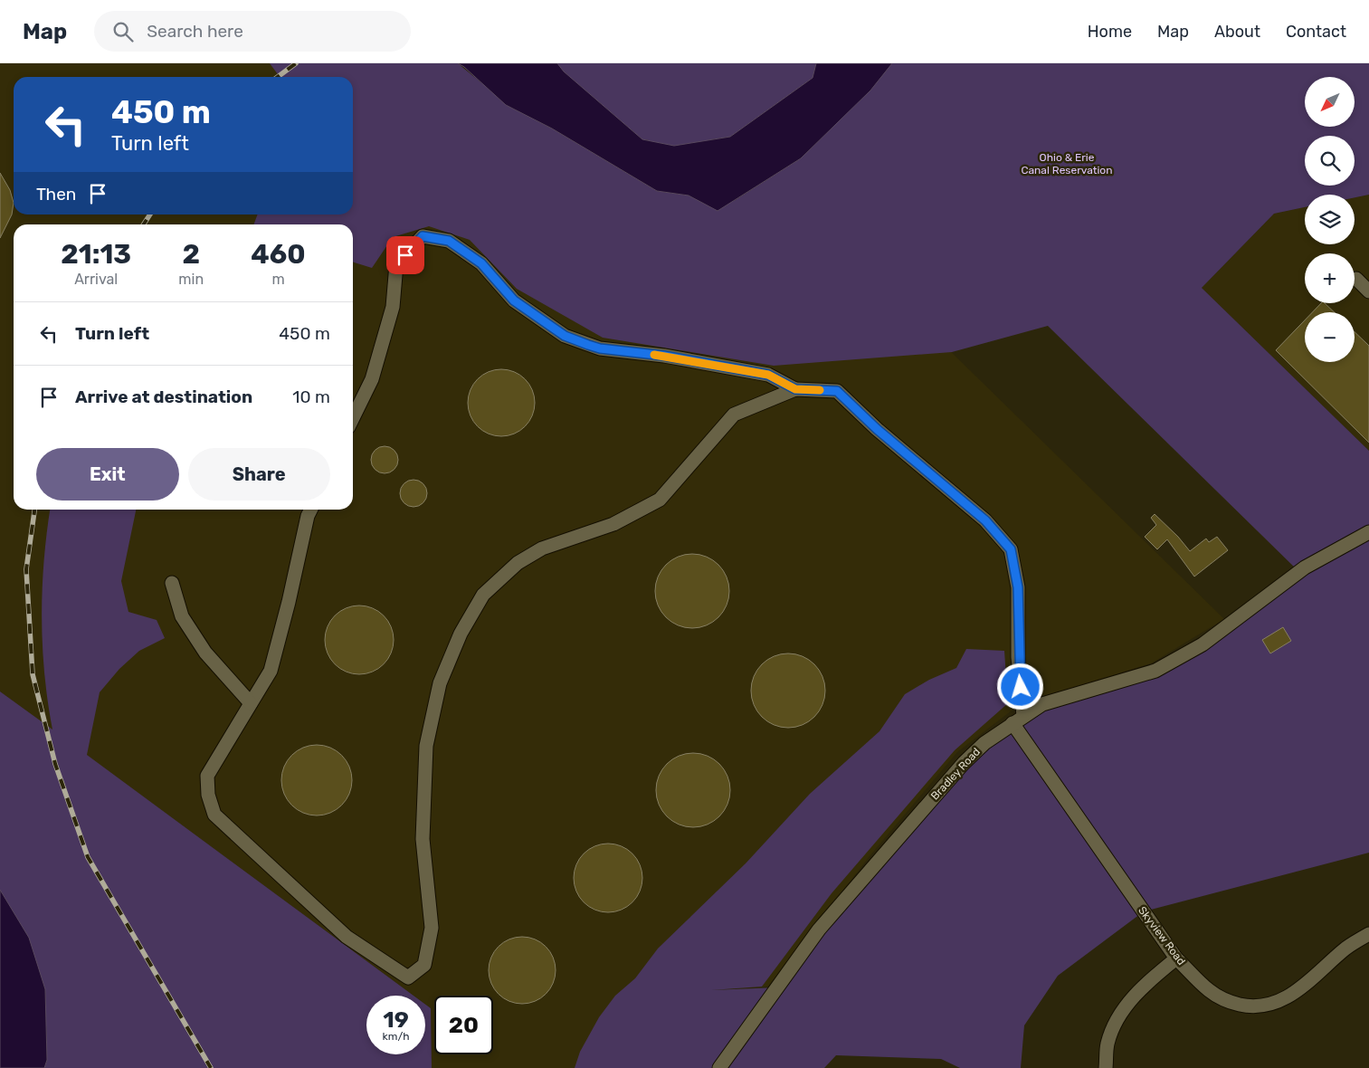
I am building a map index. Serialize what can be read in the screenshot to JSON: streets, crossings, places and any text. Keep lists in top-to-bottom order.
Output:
{
  "streets": {
    "street": ["Bradley Road", "Skyview Road"]
  },
  "crossings": [
    ["Bradley Road", "Skyview Road"]
  ],
  "parks": ["Ohio & Erie Canal Reservation"],
  "north": "bottom left",
  "page": {
    "header": "Map",
    "search": "Search here",
    "nav": [
      "Home",
      "Map",
      "About",
      "Contact"
    ],
    "map_buttons": ["+", "−"],
    "turn": ["450 m", "Turn left"],
    "then": "Then",
    "eta": [
      "21:13",
      "Arrival",
      "2",
      "min",
      "460",
      "m"
    ],
    "list": [
      {
        "name": "Turn left",
        "value": "450 m"
      },
      {
        "name": "Arrive at destination",
        "value": "10 m"
      }
    ],
    "buttons": ["Exit", "Share"],
    "speed": "19 km/h",
    "limit": "20"
  }
}
